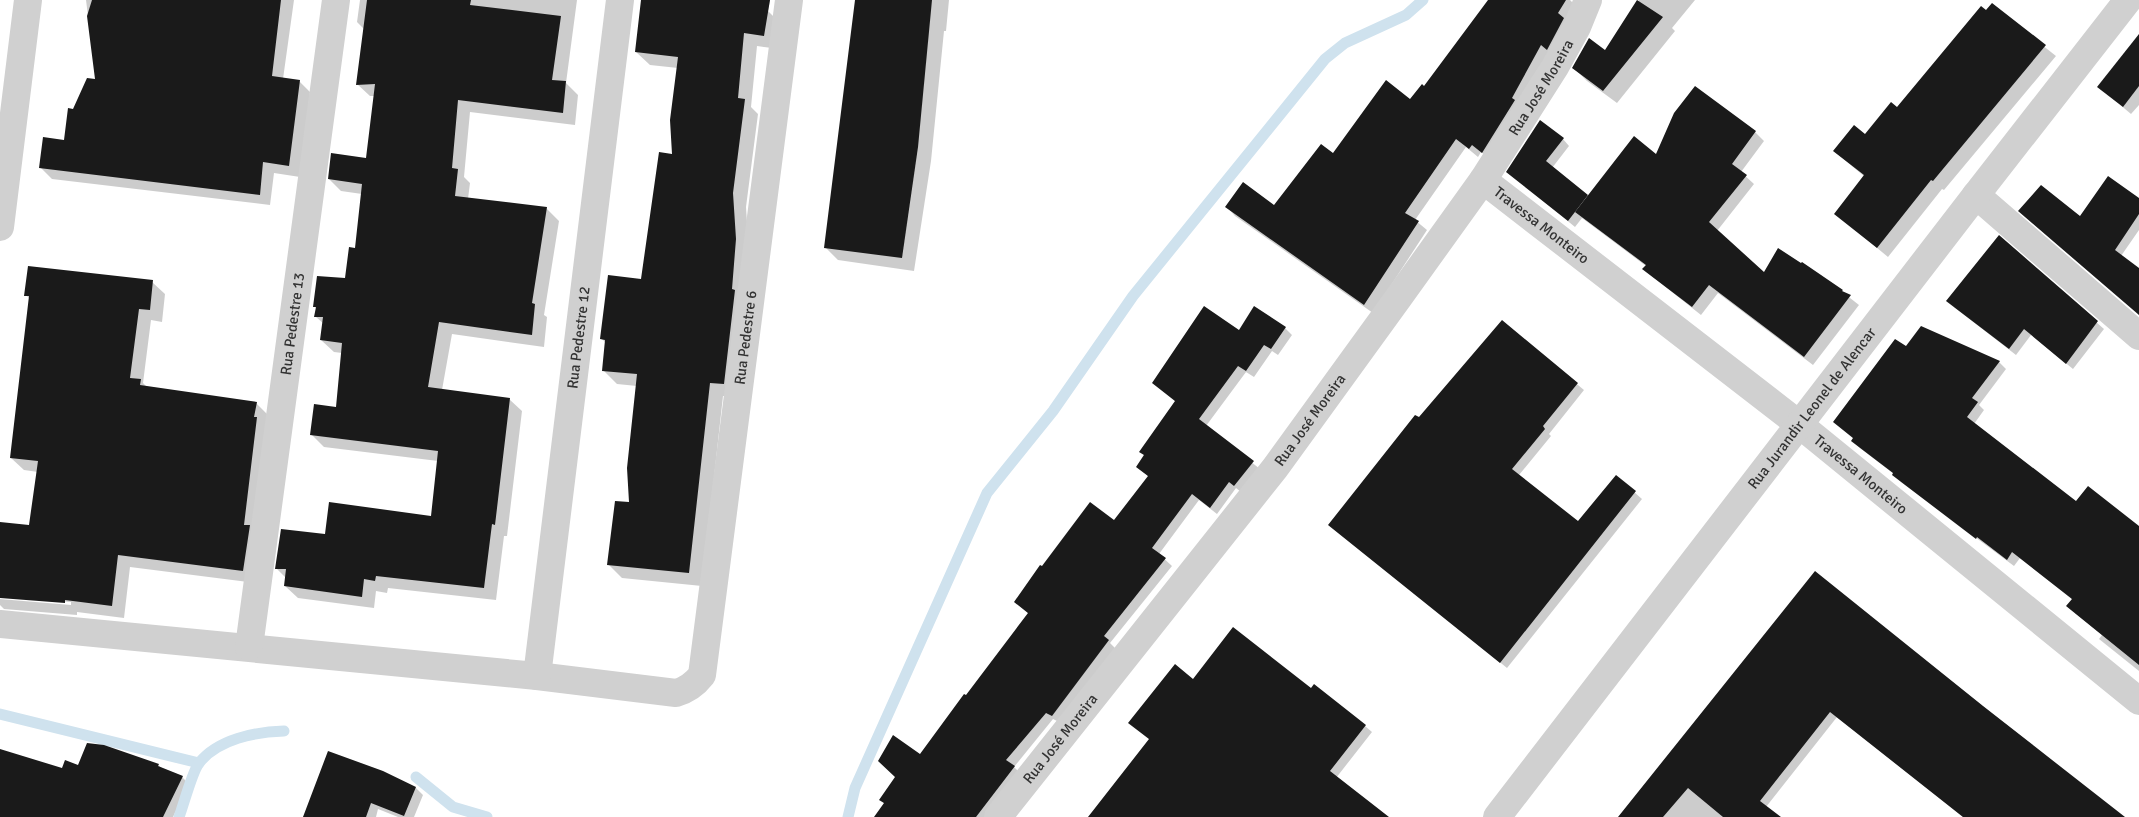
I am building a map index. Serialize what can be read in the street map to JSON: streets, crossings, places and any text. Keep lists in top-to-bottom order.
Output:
{
  "streets": {
    "street": [
      "Rua José Moreira",
      "Travessa Monteiro",
      "Rua Pedestre 13",
      "Rua Pedestre 12",
      "Rua Pedestre 6",
      "Rua Jurandir Leonel de Alencar"
    ]
  },
  "crossings": [
    ["Rua José Moreira", "Travessa Monteiro"],
    ["Travessa Monteiro", "Rua Jurandir Leonel de Alencar"],
    ["Rua Pedestre 12", "Rua Pedestre 6"]
  ]
}
